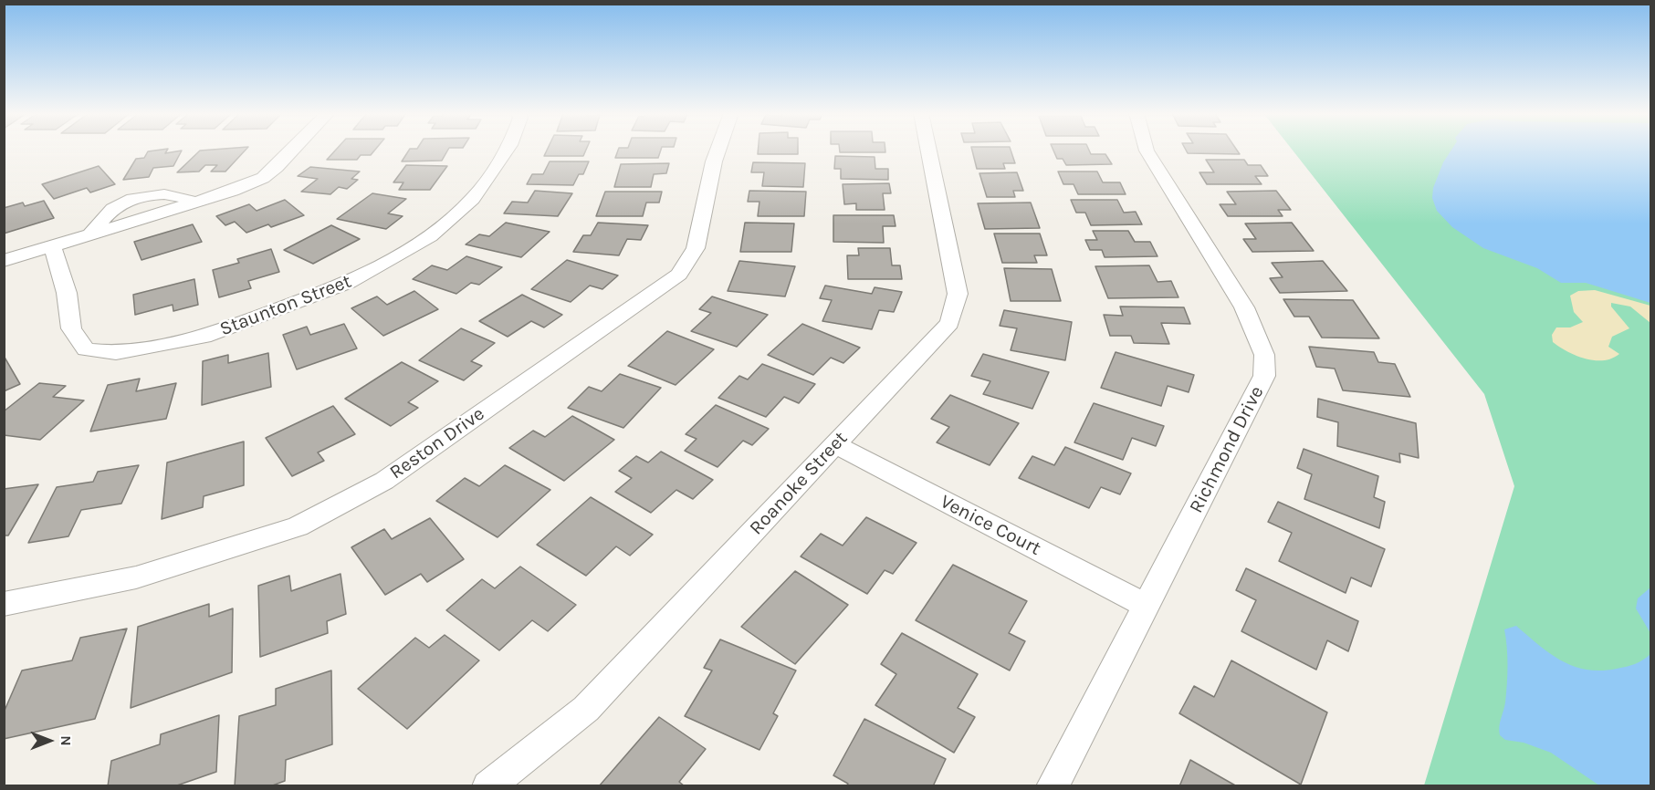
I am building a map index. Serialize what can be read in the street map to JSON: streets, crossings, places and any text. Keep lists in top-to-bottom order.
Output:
{
  "streets": {
    "street": [
      "Staunton Street",
      "Reston Drive",
      "Richmond Drive",
      "Roanoke Street",
      "Venice Court"
    ]
  },
  "crossings": [
    ["Richmond Drive", "Venice Court"],
    ["Roanoke Street", "Venice Court"]
  ],
  "north": "right"
}
